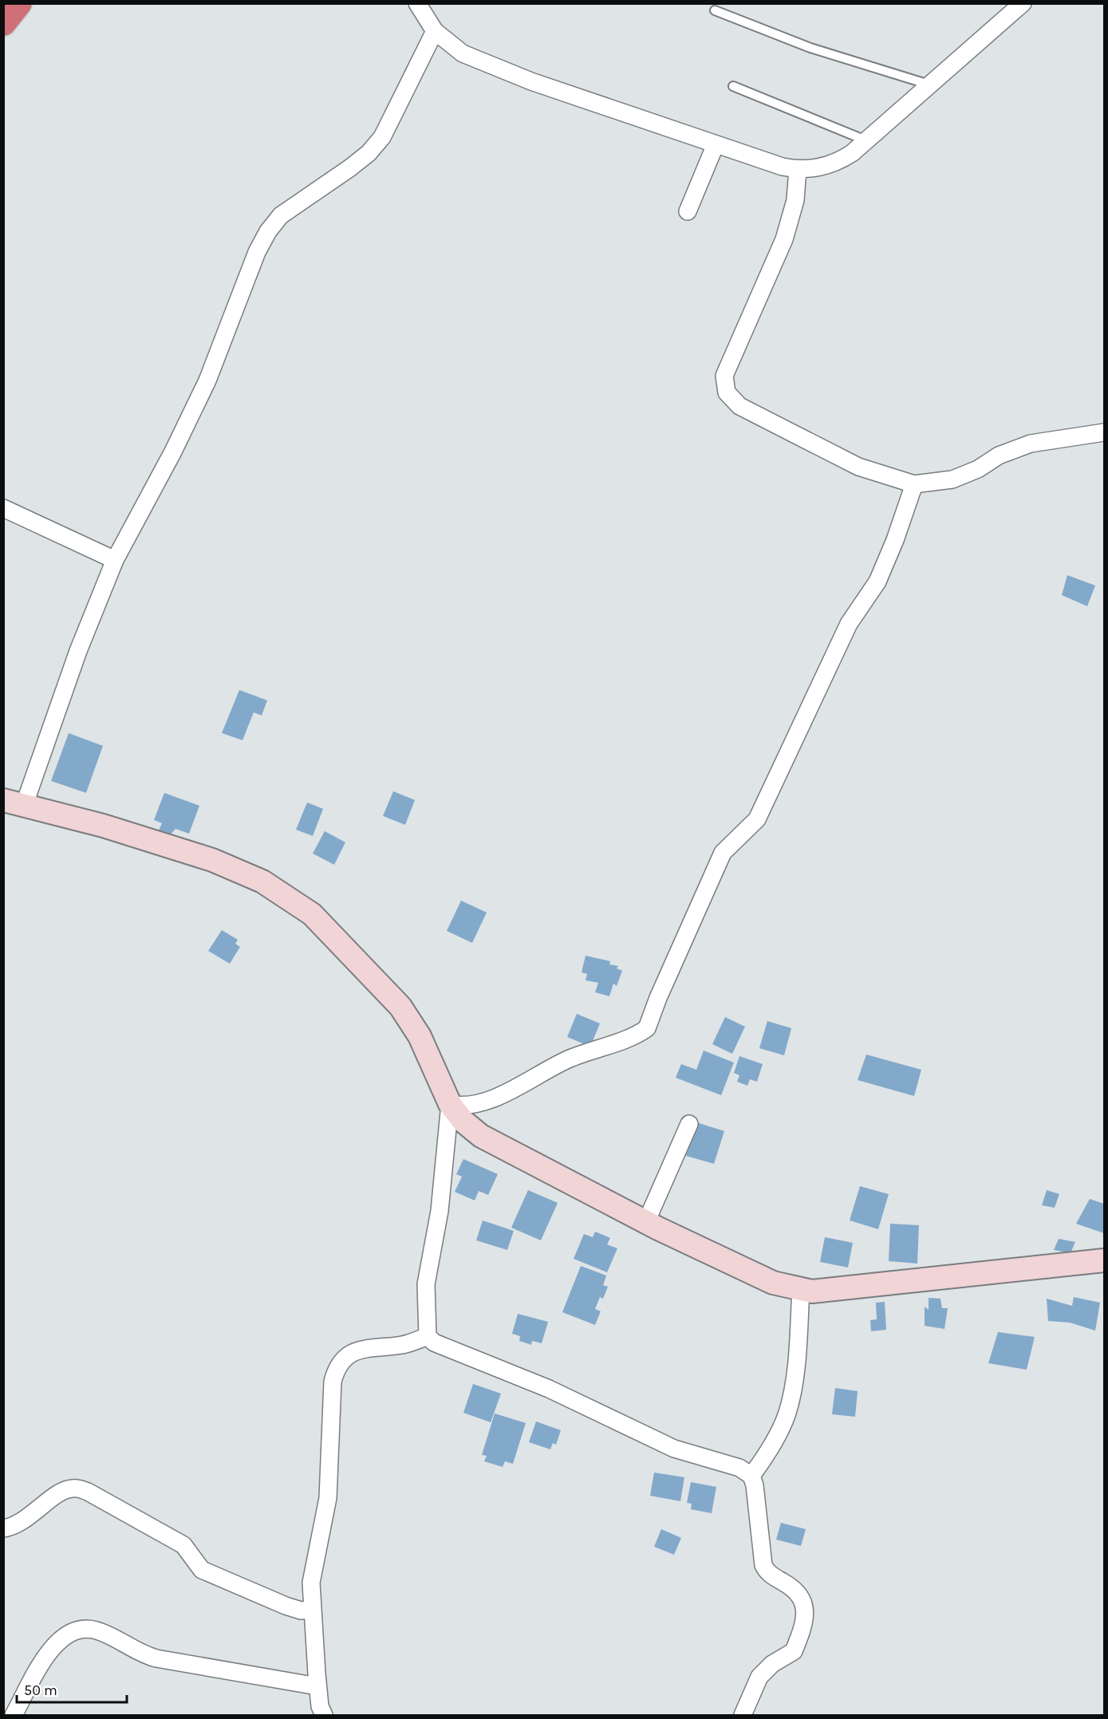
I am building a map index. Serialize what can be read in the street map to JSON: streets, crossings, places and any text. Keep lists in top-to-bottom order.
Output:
{
  "scale_bar": "50 m"
}
